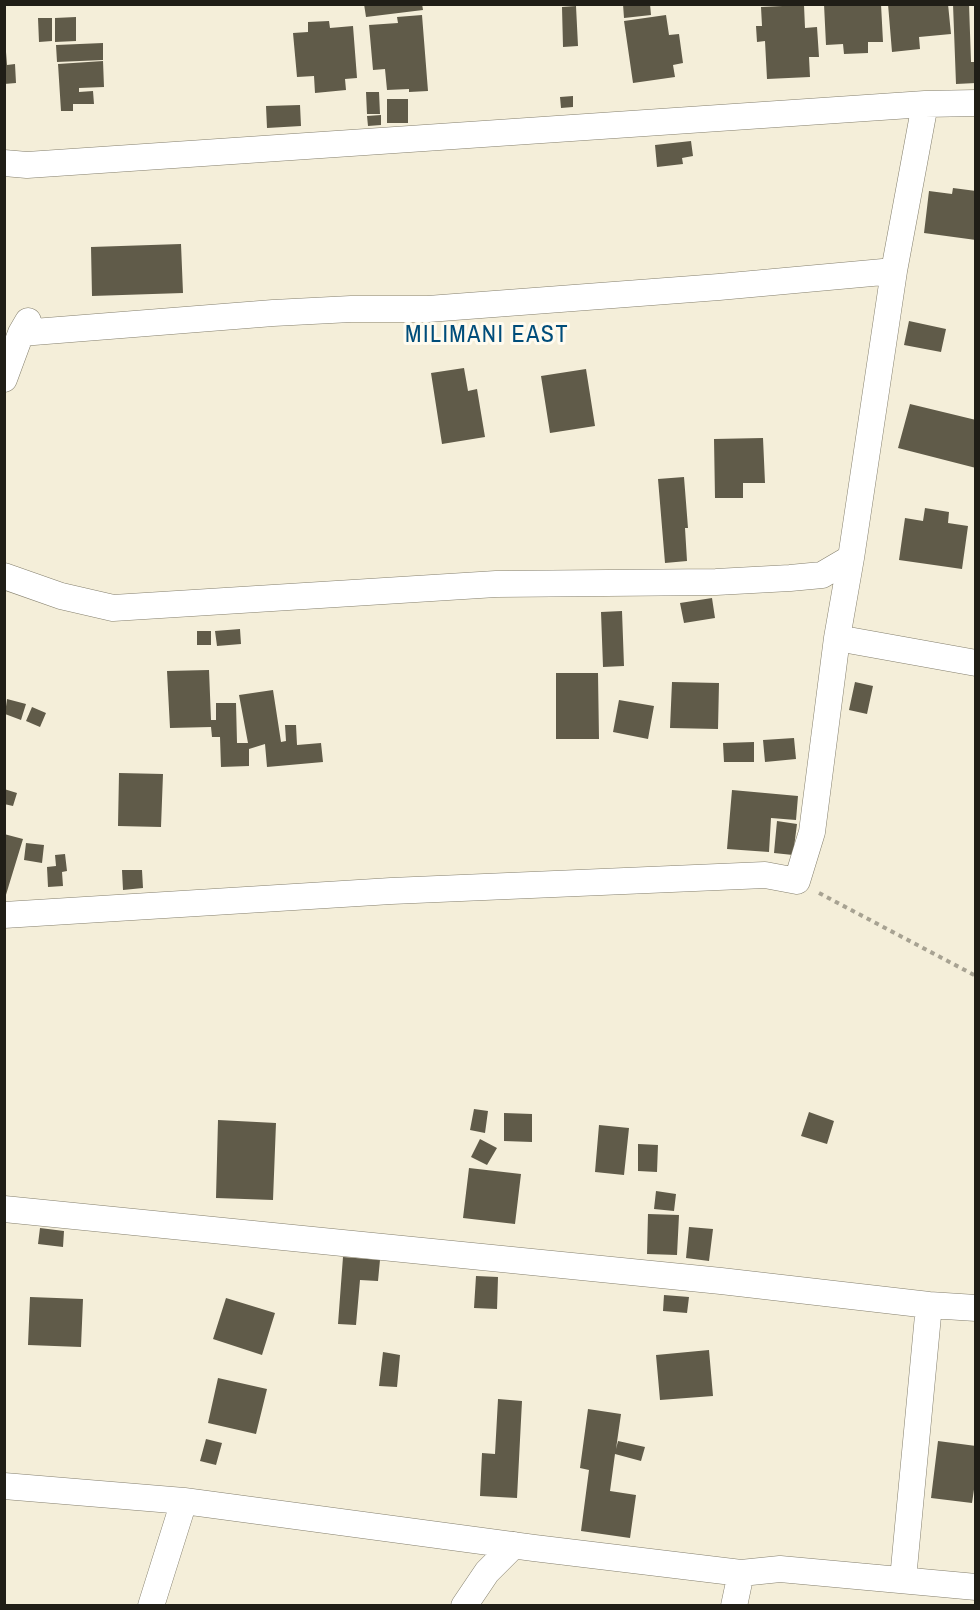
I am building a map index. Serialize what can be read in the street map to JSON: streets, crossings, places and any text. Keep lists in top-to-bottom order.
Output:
{
  "districts": ["MILIMANI EAST"]
}
